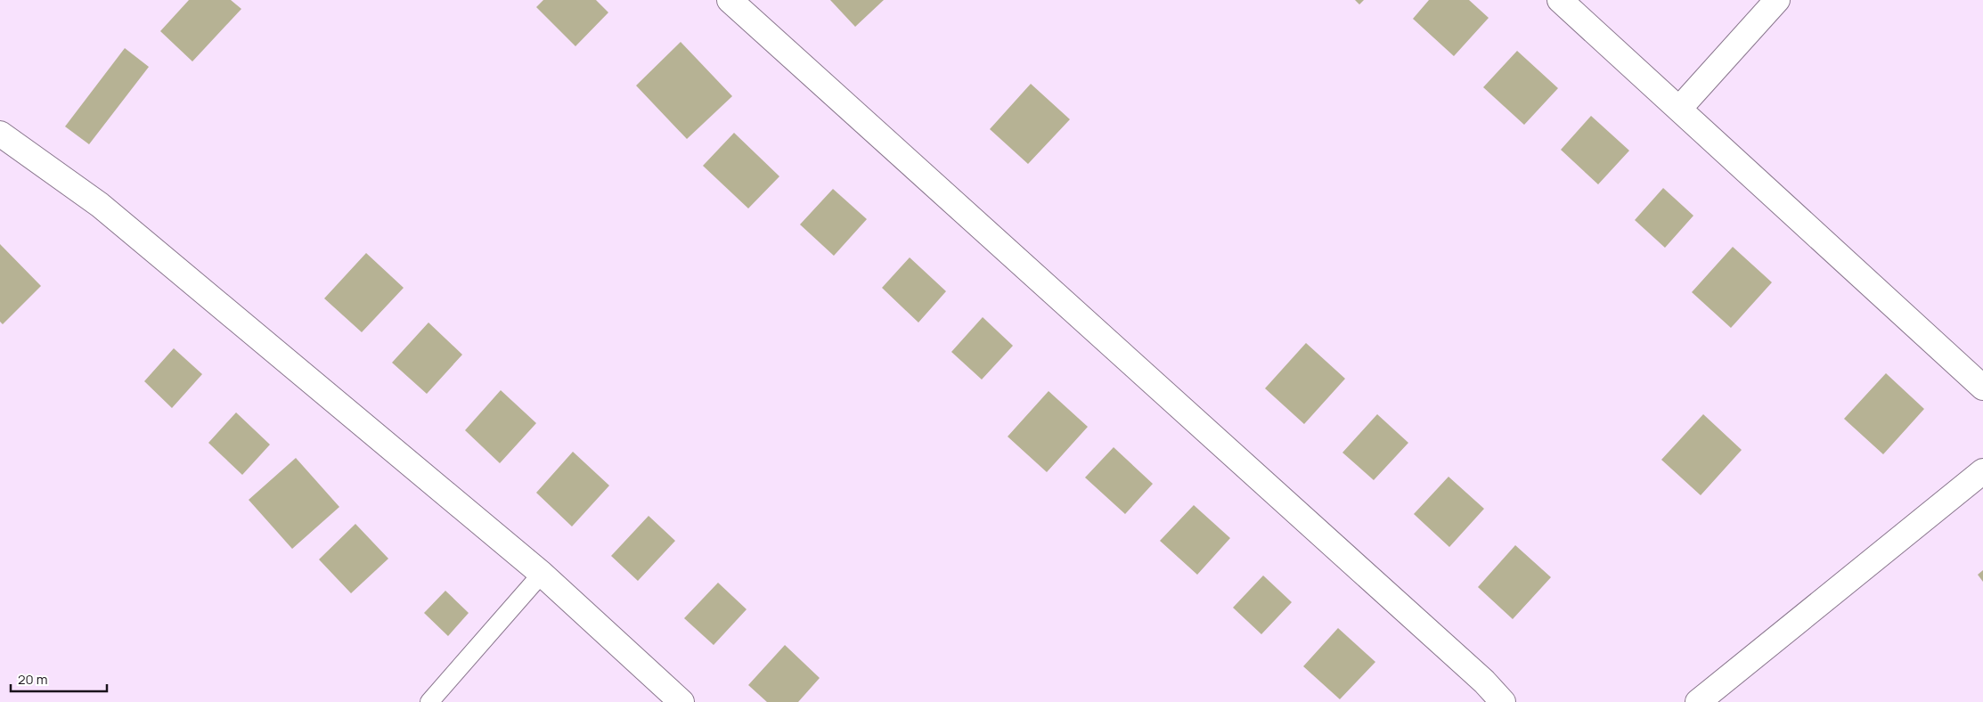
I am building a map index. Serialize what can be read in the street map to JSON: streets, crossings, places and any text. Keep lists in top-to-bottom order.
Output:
{
  "scale_bar": "20 m"
}
